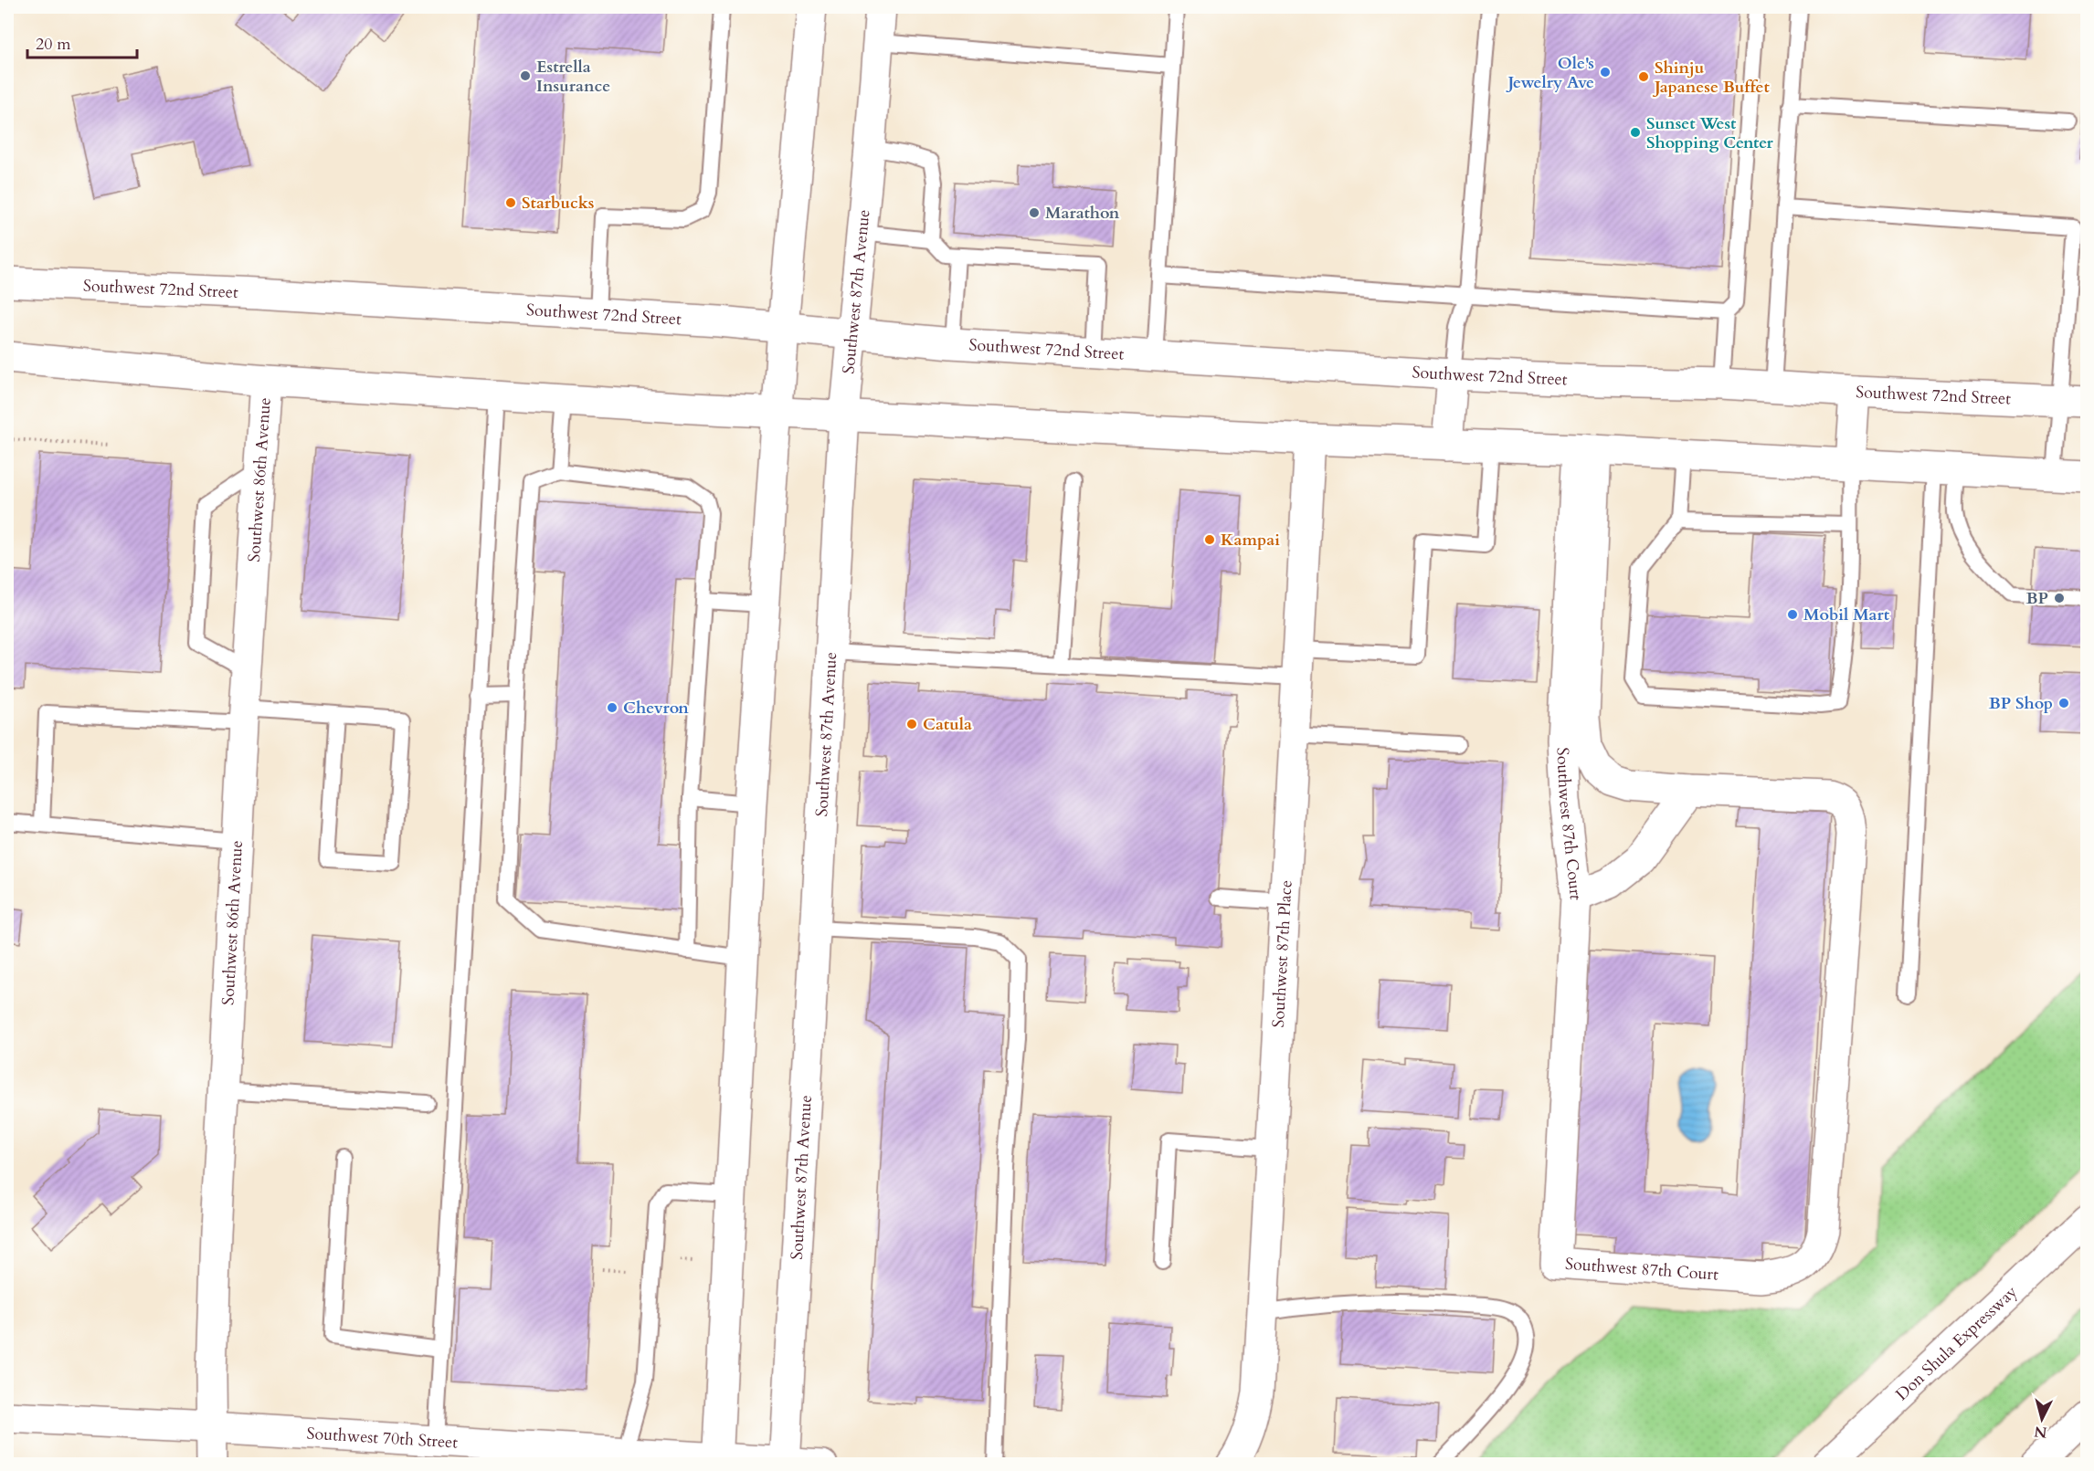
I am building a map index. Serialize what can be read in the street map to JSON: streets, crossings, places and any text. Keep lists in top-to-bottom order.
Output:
{
  "streets": {
    "main road": [
      "Southwest 72nd Street",
      "Southwest 87th Avenue",
      "Southwest 86th Avenue",
      "Southwest 87th Court",
      "Southwest 87th Place",
      "Don Shula Expressway",
      "Southwest 70th Street"
    ]
  },
  "crossings": [
    ["Southwest 72nd Street", "Southwest 87th Avenue"],
    ["Southwest 87th Avenue", "Southwest 70th Street"],
    ["Southwest 86th Avenue", "Southwest 70th Street"]
  ],
  "places": [
    "Ole's Jewelry Ave",
    "Estrella Insurance",
    "Shinju Japanese Buffet",
    "Sunset West Shopping Center",
    "Starbucks",
    "Marathon",
    "Kampai",
    "BP",
    "Mobil Mart",
    "BP Shop",
    "Chevron",
    "Catula"
  ],
  "scale_bar": "20 m",
  "north": "bottom"
}
